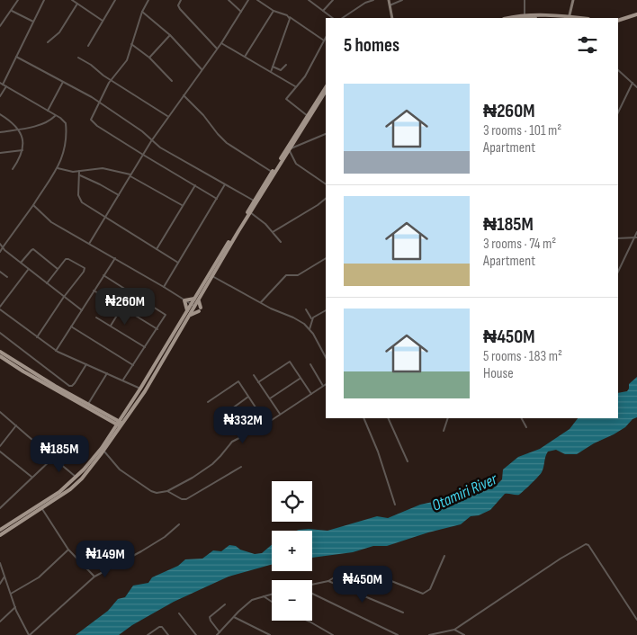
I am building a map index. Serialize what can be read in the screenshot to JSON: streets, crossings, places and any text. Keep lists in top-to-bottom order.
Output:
{
  "water": ["Otamiri River"],
  "page": {
    "heading": "5 homes",
    "list": [
      {
        "name": "₦260M",
        "note": "3 rooms · 101 m² · Apartment"
      },
      {
        "name": "₦185M",
        "note": "3 rooms · 74 m² · Apartment"
      },
      {
        "name": "₦450M",
        "note": "5 rooms · 183 m² · House"
      }
    ],
    "price": [
      "₦260M",
      "₦332M",
      "₦185M",
      "₦149M",
      "₦450M"
    ],
    "map_buttons": ["+", "−"]
  }
}
